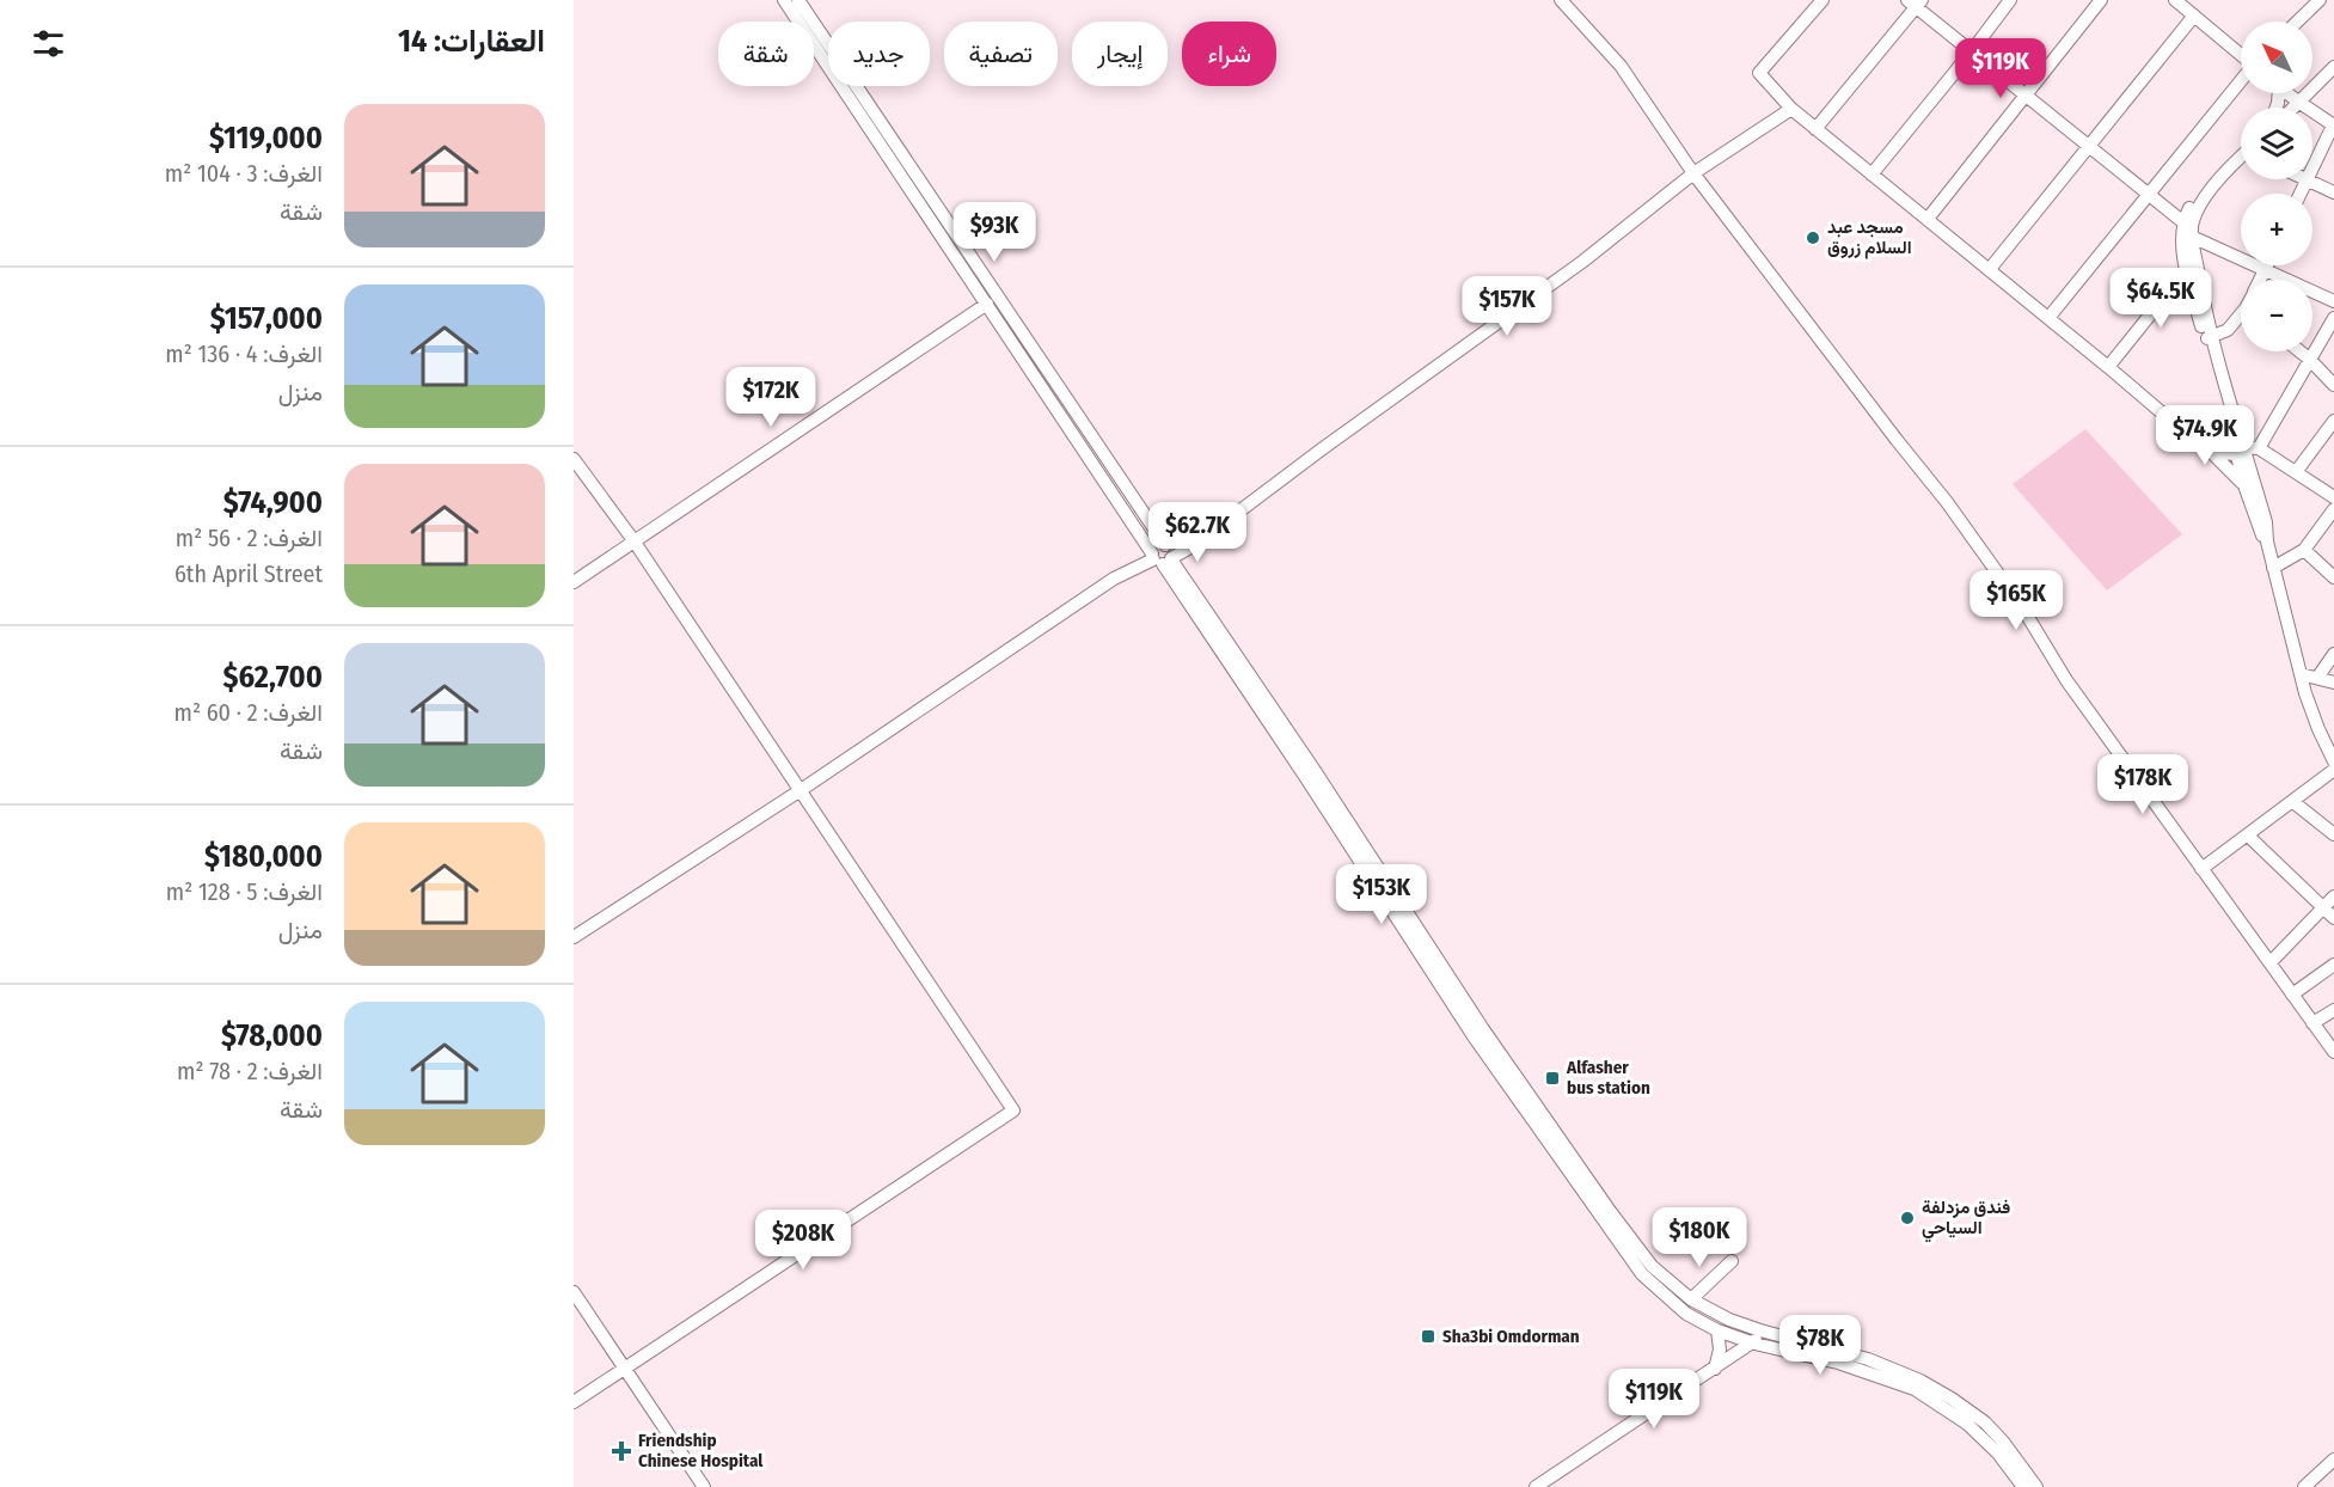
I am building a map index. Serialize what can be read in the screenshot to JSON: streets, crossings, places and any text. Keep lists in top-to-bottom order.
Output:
{
  "places": {
    "other": ["مسجد عبد السلام زروق", "فندق مزدلفة السياحي"],
    "transit": ["Alfasher bus station", "Sha3bi Omdorman"],
    "health": ["Friendship Chinese Hospital"]
  },
  "north": "top left",
  "page": {
    "heading": "العقارات: 14",
    "map_buttons": ["+", "−"],
    "chip": [
      "شراء",
      "إيجار",
      "تصفية",
      "جديد",
      "شقة"
    ],
    "price": [
      "$119K",
      "$93K",
      "$64.5K",
      "$157K",
      "$172K",
      "$74.9K",
      "$62.7K",
      "$165K",
      "$178K",
      "$153K",
      "$180K",
      "$208K",
      "$78K",
      "$119K"
    ],
    "list": [
      {
        "name": "$119,000",
        "note": "الغرف: 3 · 104 m² · شقة"
      },
      {
        "name": "$157,000",
        "note": "الغرف: 4 · 136 m² · منزل"
      },
      {
        "name": "$74,900",
        "note": "الغرف: 2 · 56 m² · 6th April Street"
      },
      {
        "name": "$62,700",
        "note": "الغرف: 2 · 60 m² · شقة"
      },
      {
        "name": "$180,000",
        "note": "الغرف: 5 · 128 m² · منزل"
      },
      {
        "name": "$78,000",
        "note": "الغرف: 2 · 78 m² · شقة"
      }
    ]
  }
}
